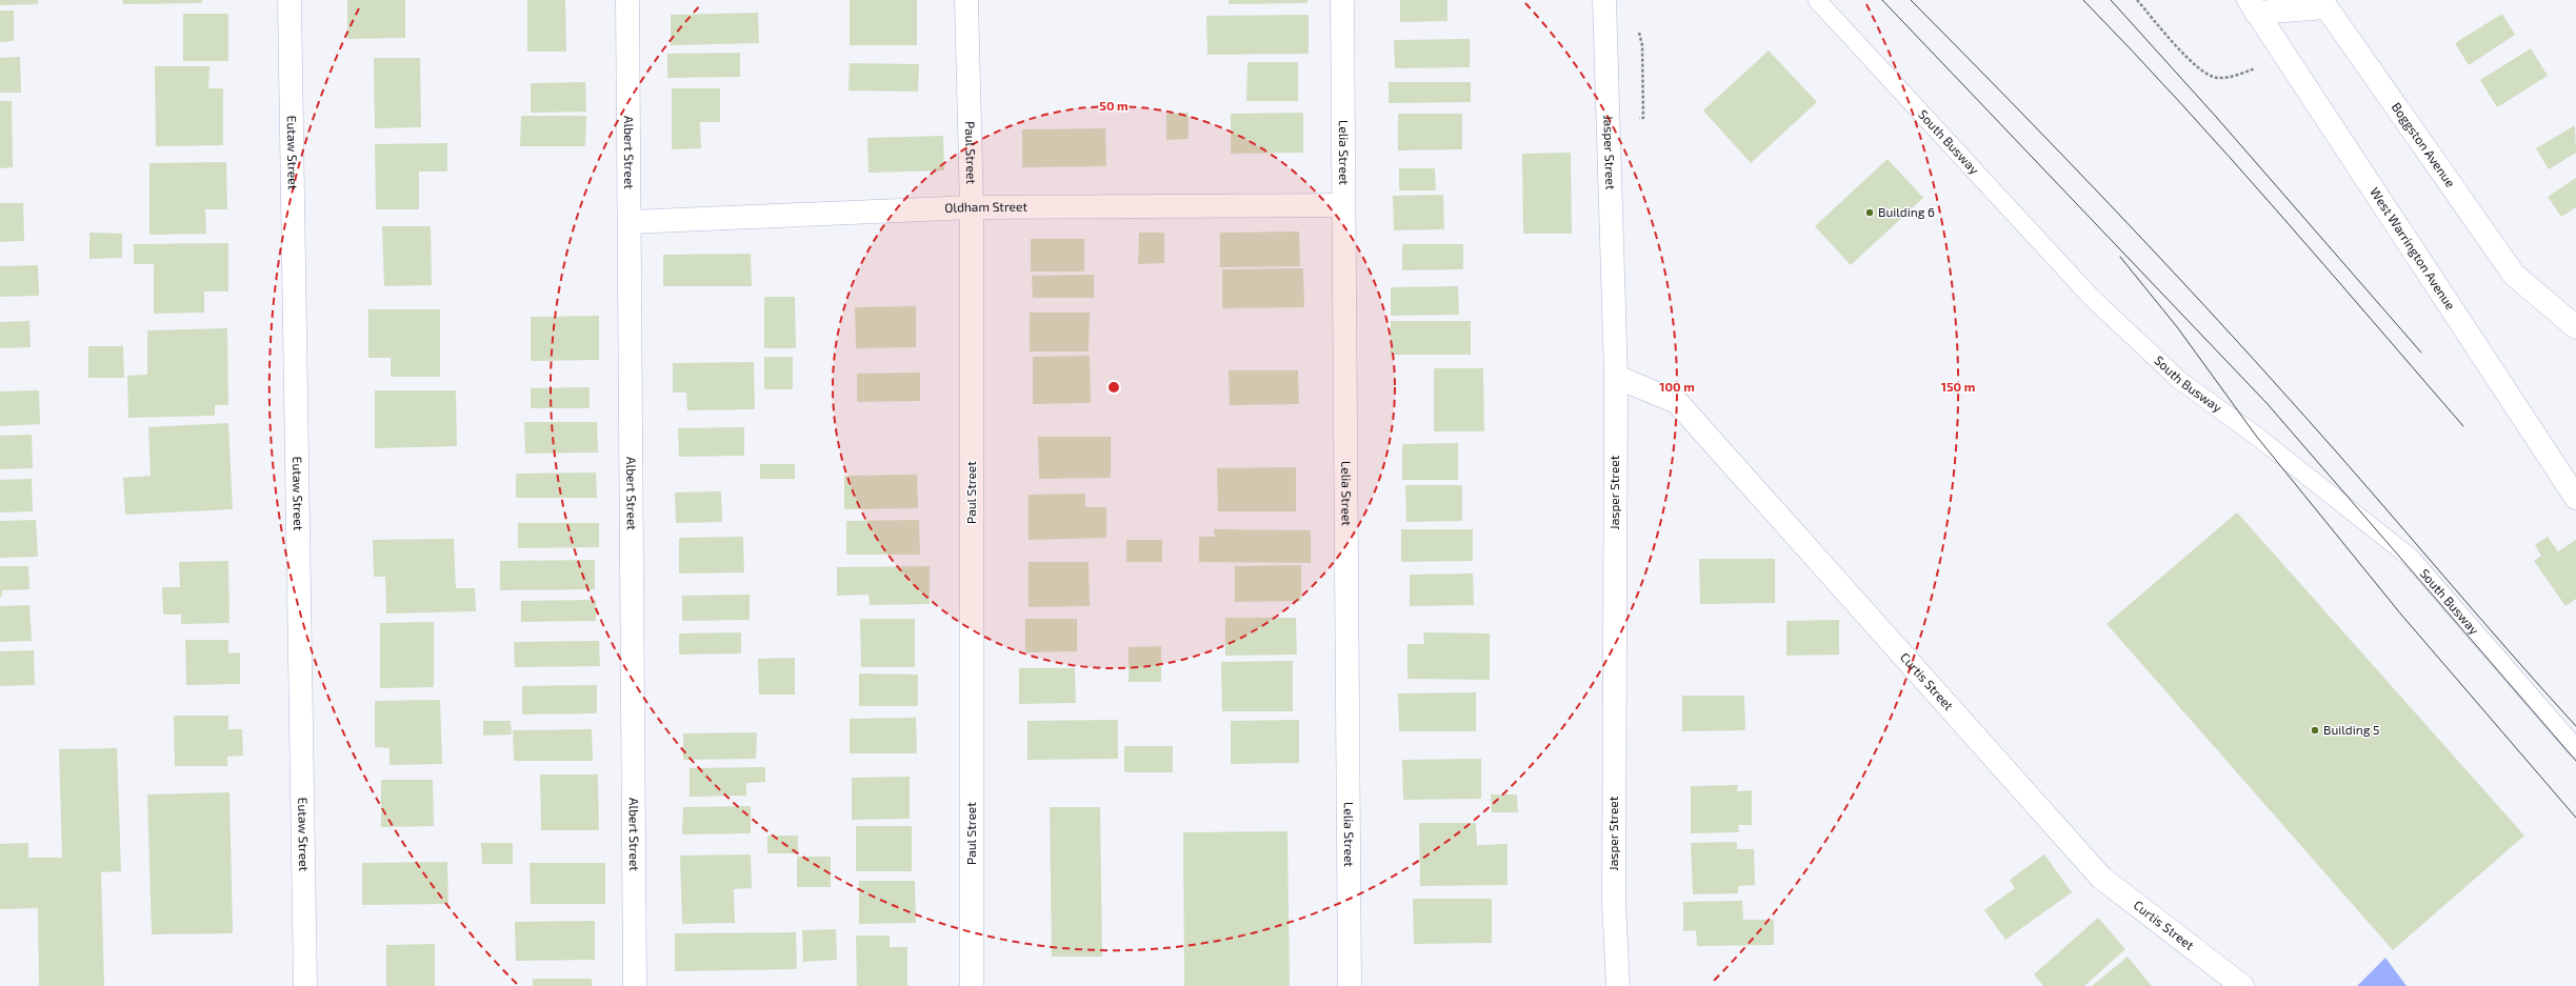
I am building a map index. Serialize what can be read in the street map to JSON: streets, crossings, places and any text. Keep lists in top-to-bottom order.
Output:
{
  "streets": {
    "street": [
      "Boggston Avenue",
      "Paul Street",
      "Eutaw Street",
      "Albert Street",
      "Lelia Street",
      "Jasper Street",
      "Oldham Street",
      "West Warrington Avenue",
      "Curtis Street"
    ],
    "lane": ["South Busway"]
  },
  "crossings": [
    ["Boggston Avenue", "West Warrington Avenue"],
    ["Paul Street", "Oldham Street"],
    ["Albert Street", "Oldham Street"],
    ["Lelia Street", "Oldham Street"],
    ["Jasper Street", "Curtis Street"]
  ],
  "places": ["Building 6", "Building 5"],
  "rings": ["50 m", "100 m", "150 m"]
}
